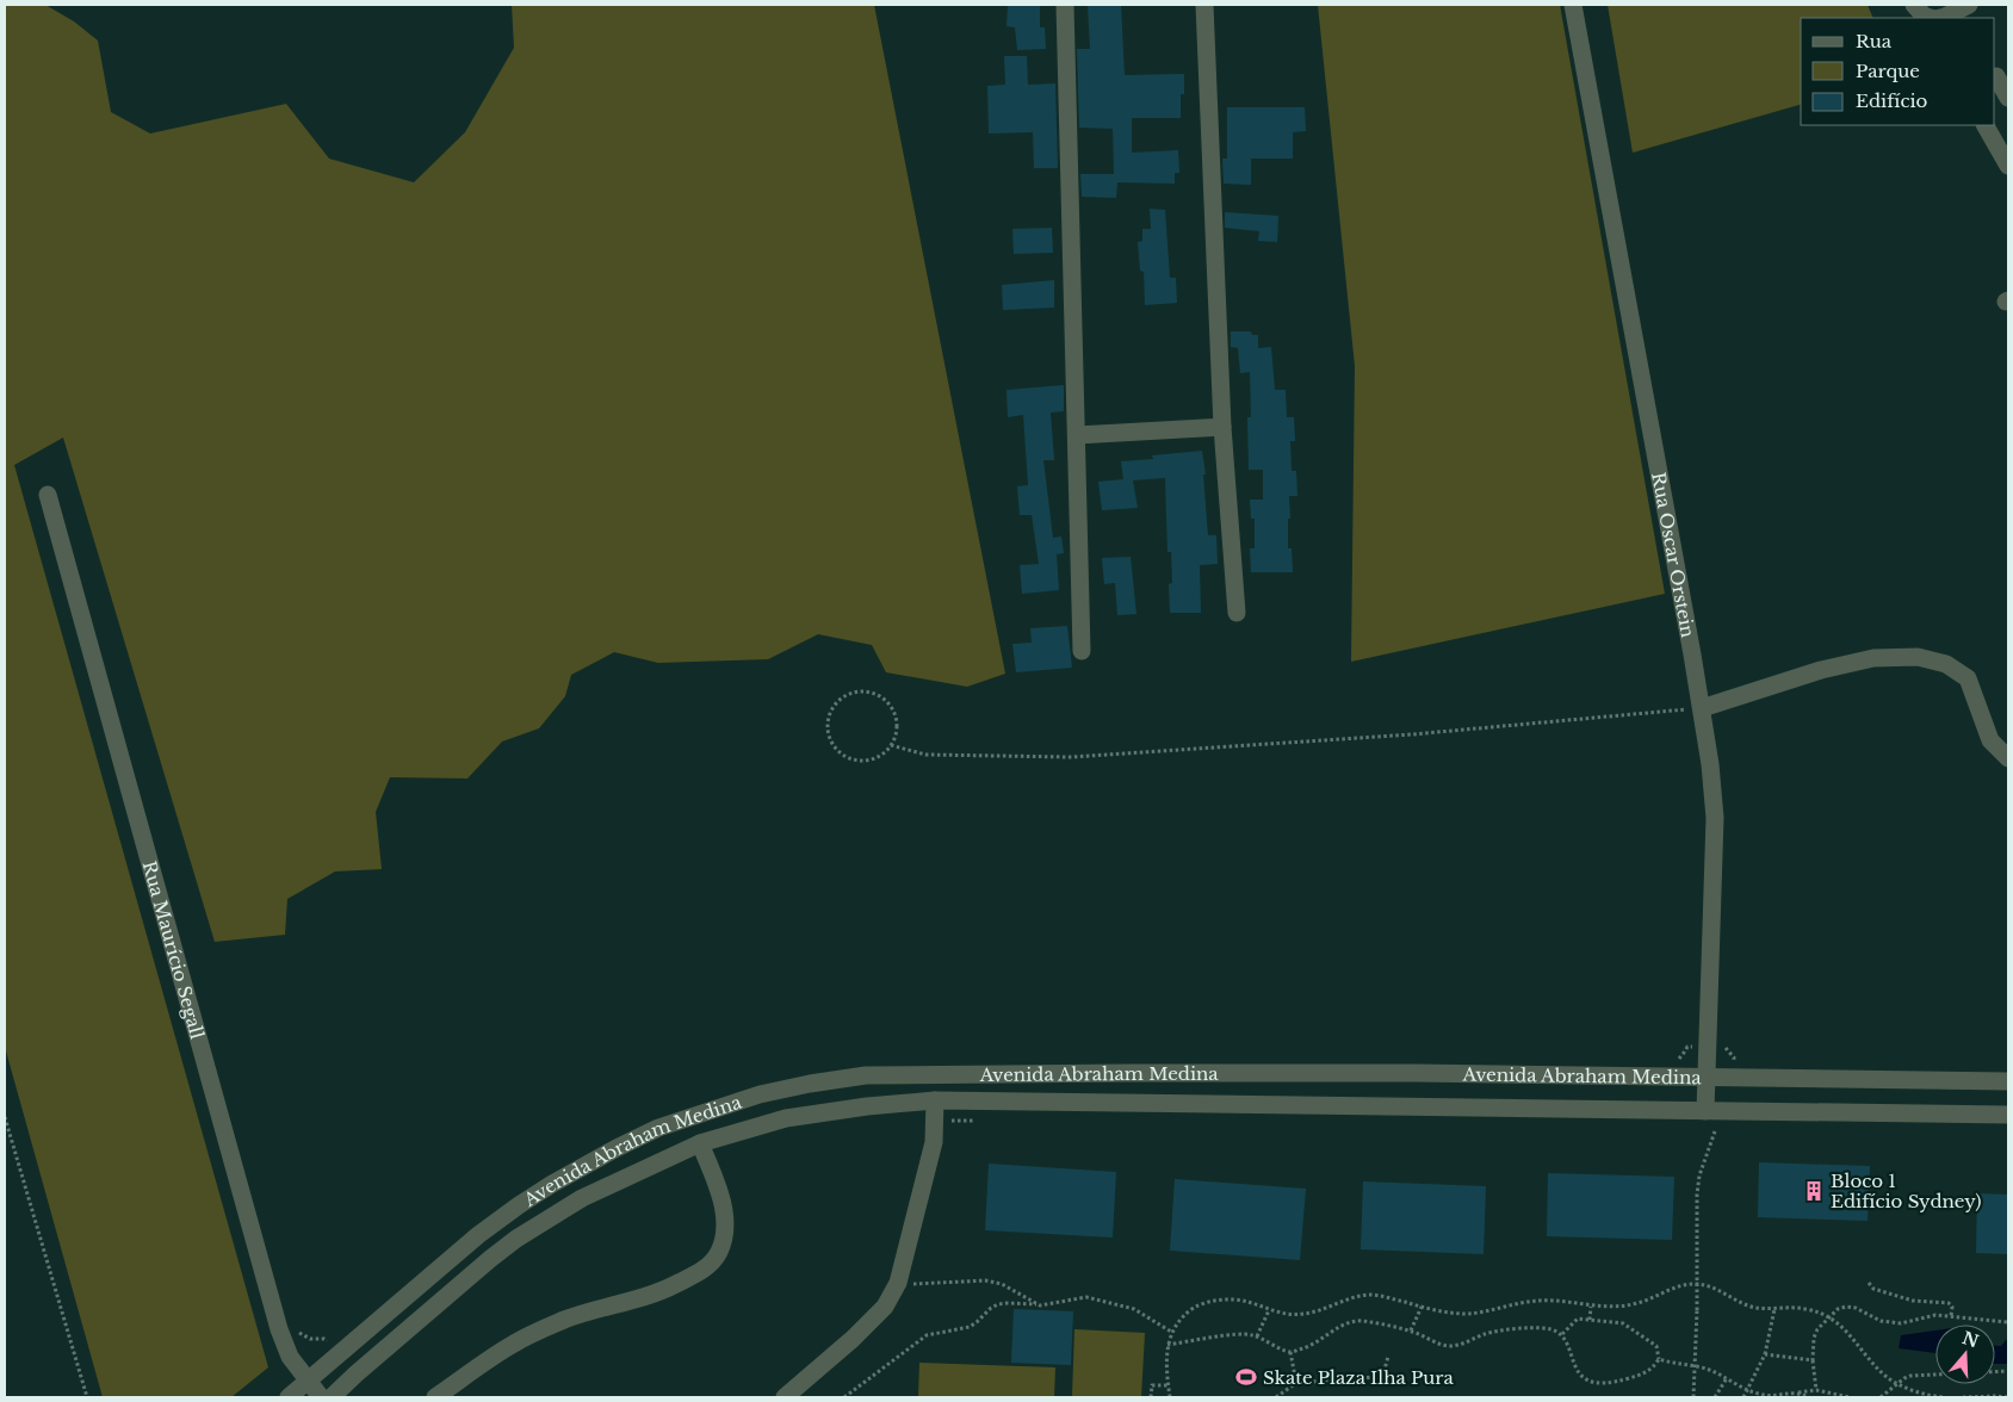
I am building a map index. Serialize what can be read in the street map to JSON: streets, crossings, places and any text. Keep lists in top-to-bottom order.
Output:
{
  "streets": {
    "street": ["Rua Oscar Orstein", "Rua Maurício Segall", "Avenida Abraham Medina"]
  },
  "crossings": [
    ["Rua Oscar Orstein", "Avenida Abraham Medina"],
    ["Rua Maurício Segall", "Avenida Abraham Medina"]
  ],
  "places": {
    "building": ["Bloco 1 Edifício Sydney)"],
    "sports": ["Skate Plaza Ilha Pura"]
  },
  "legend": ["Rua", "Parque", "Edifício"],
  "north": "top"
}
